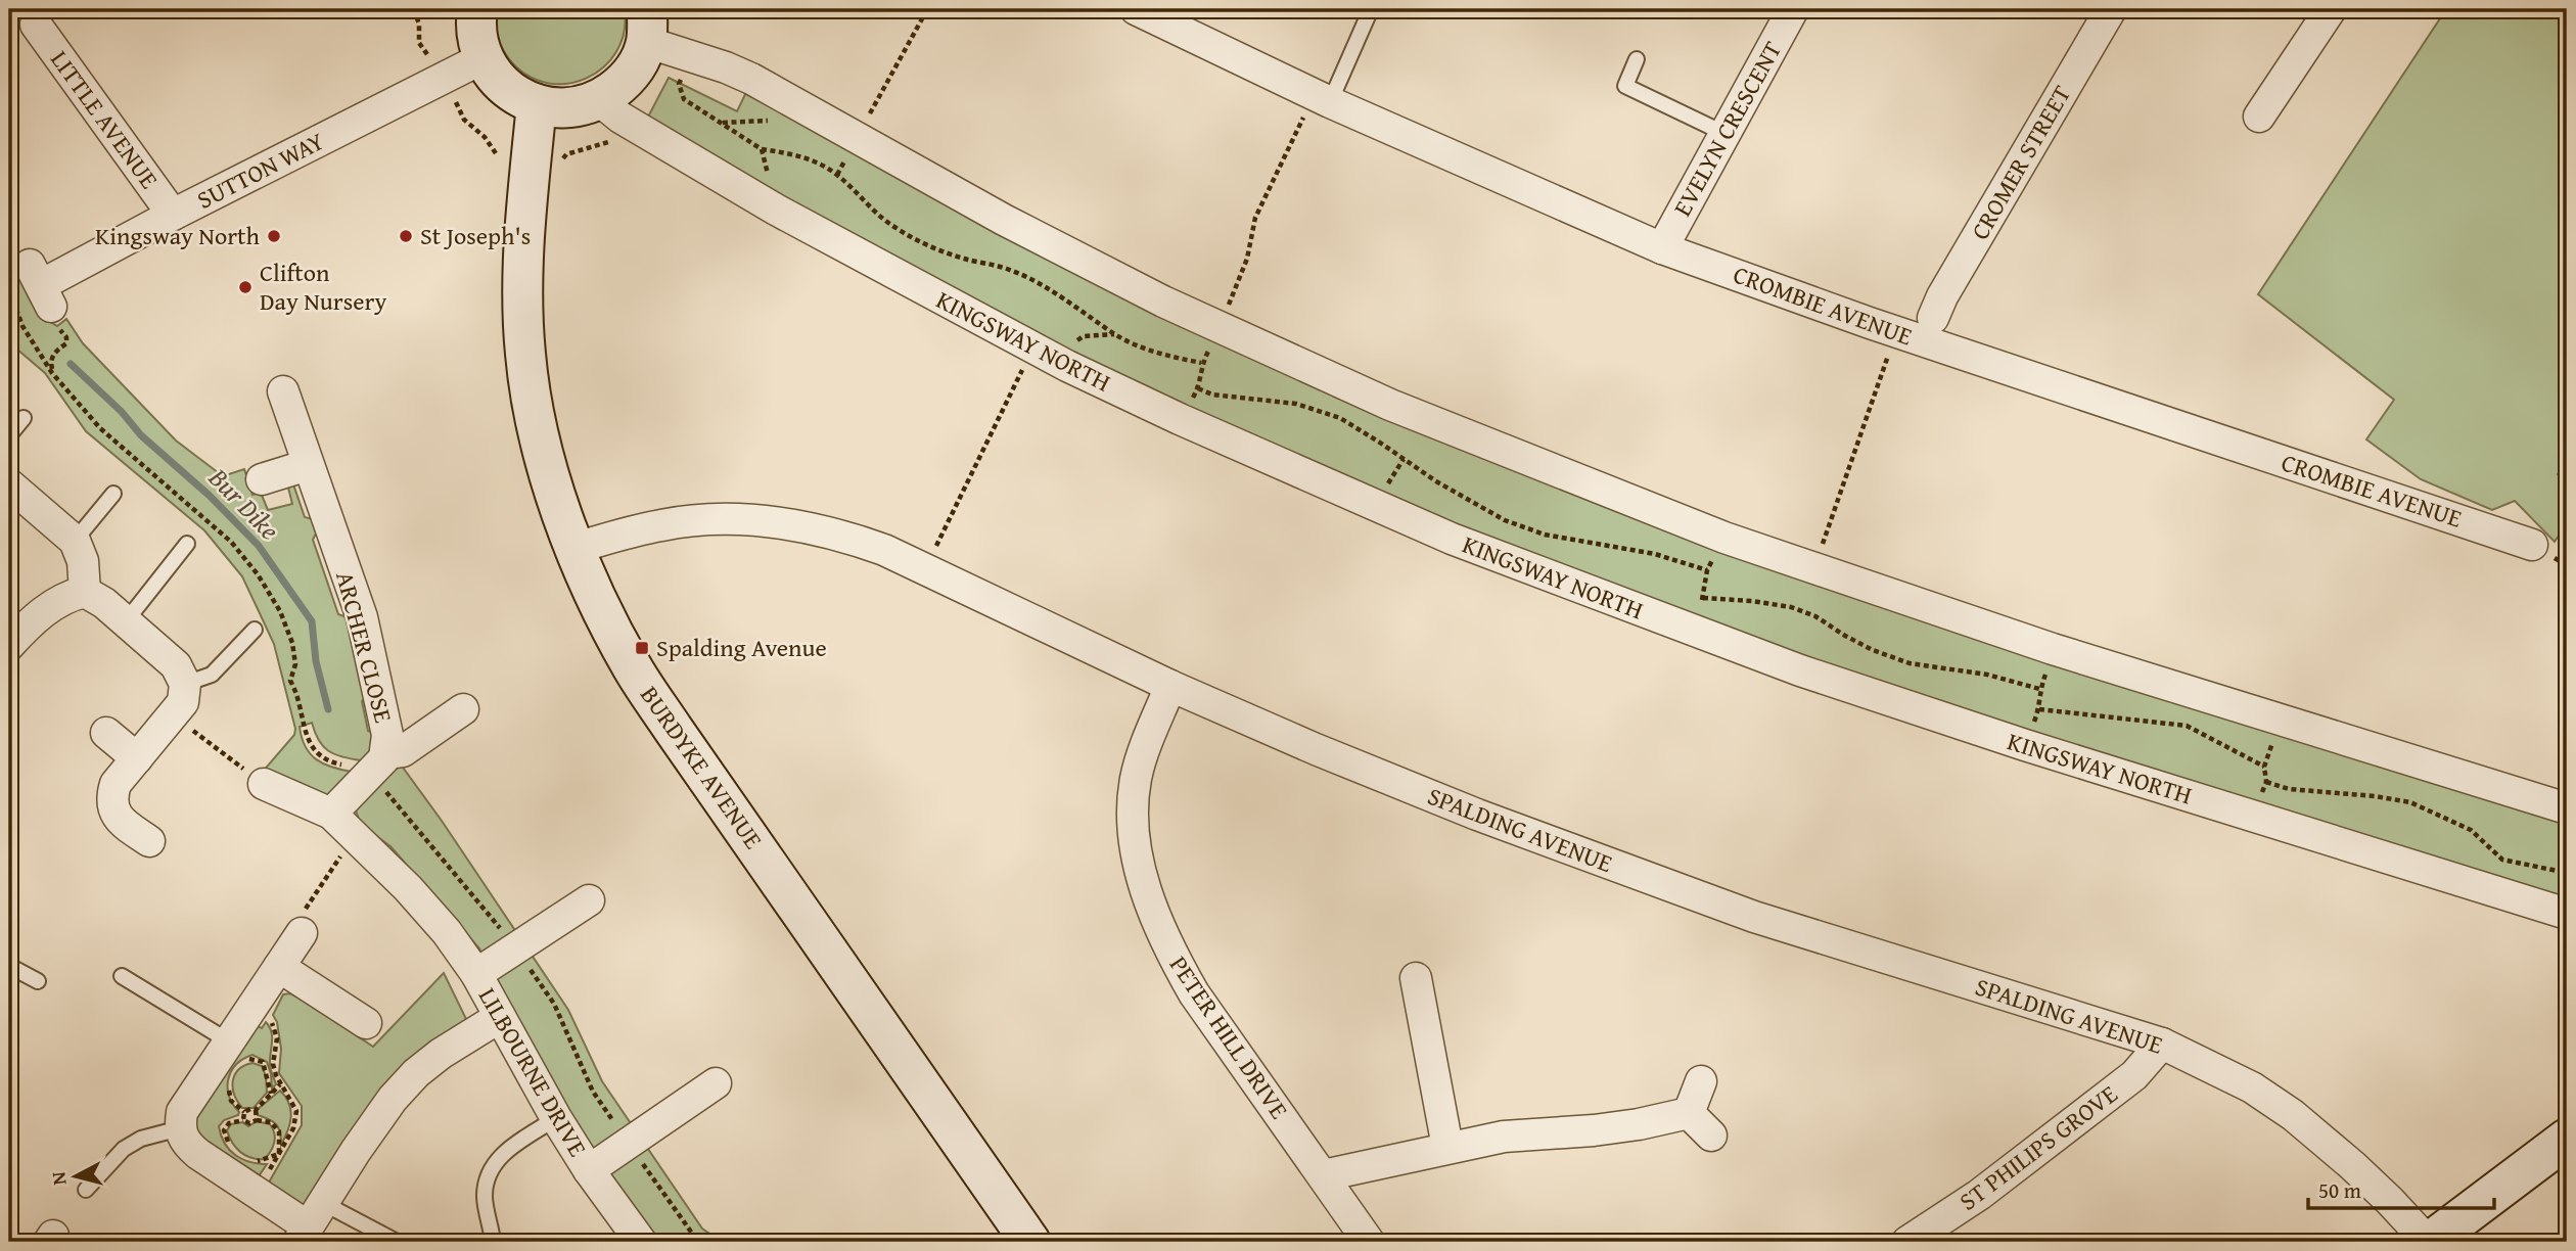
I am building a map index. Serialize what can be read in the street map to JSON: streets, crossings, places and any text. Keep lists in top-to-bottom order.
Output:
{
  "streets": {
    "street": [
      "LITTLE AVENUE",
      "EVELYN CRESCENT",
      "CROMER STREET",
      "SUTTON WAY",
      "CROMBIE AVENUE",
      "KINGSWAY NORTH",
      "ARCHER CLOSE",
      "BURDYKE AVENUE",
      "SPALDING AVENUE",
      "PETER HILL DRIVE",
      "LILBOURNE DRIVE",
      "ST PHILIPS GROVE"
    ]
  },
  "crossings": [
    ["LITTLE AVENUE", "SUTTON WAY"],
    ["EVELYN CRESCENT", "CROMBIE AVENUE"],
    ["ARCHER CLOSE", "LILBOURNE DRIVE"],
    ["BURDYKE AVENUE", "SPALDING AVENUE"],
    ["SPALDING AVENUE", "PETER HILL DRIVE"],
    ["SPALDING AVENUE", "ST PHILIPS GROVE"]
  ],
  "water": ["Bur Dike"],
  "places": {
    "other": ["Kingsway North", "St Joseph's", "Clifton Day Nursery"],
    "transit": ["Spalding Avenue"]
  },
  "scale_bar": "50 m",
  "north": "left"
}
